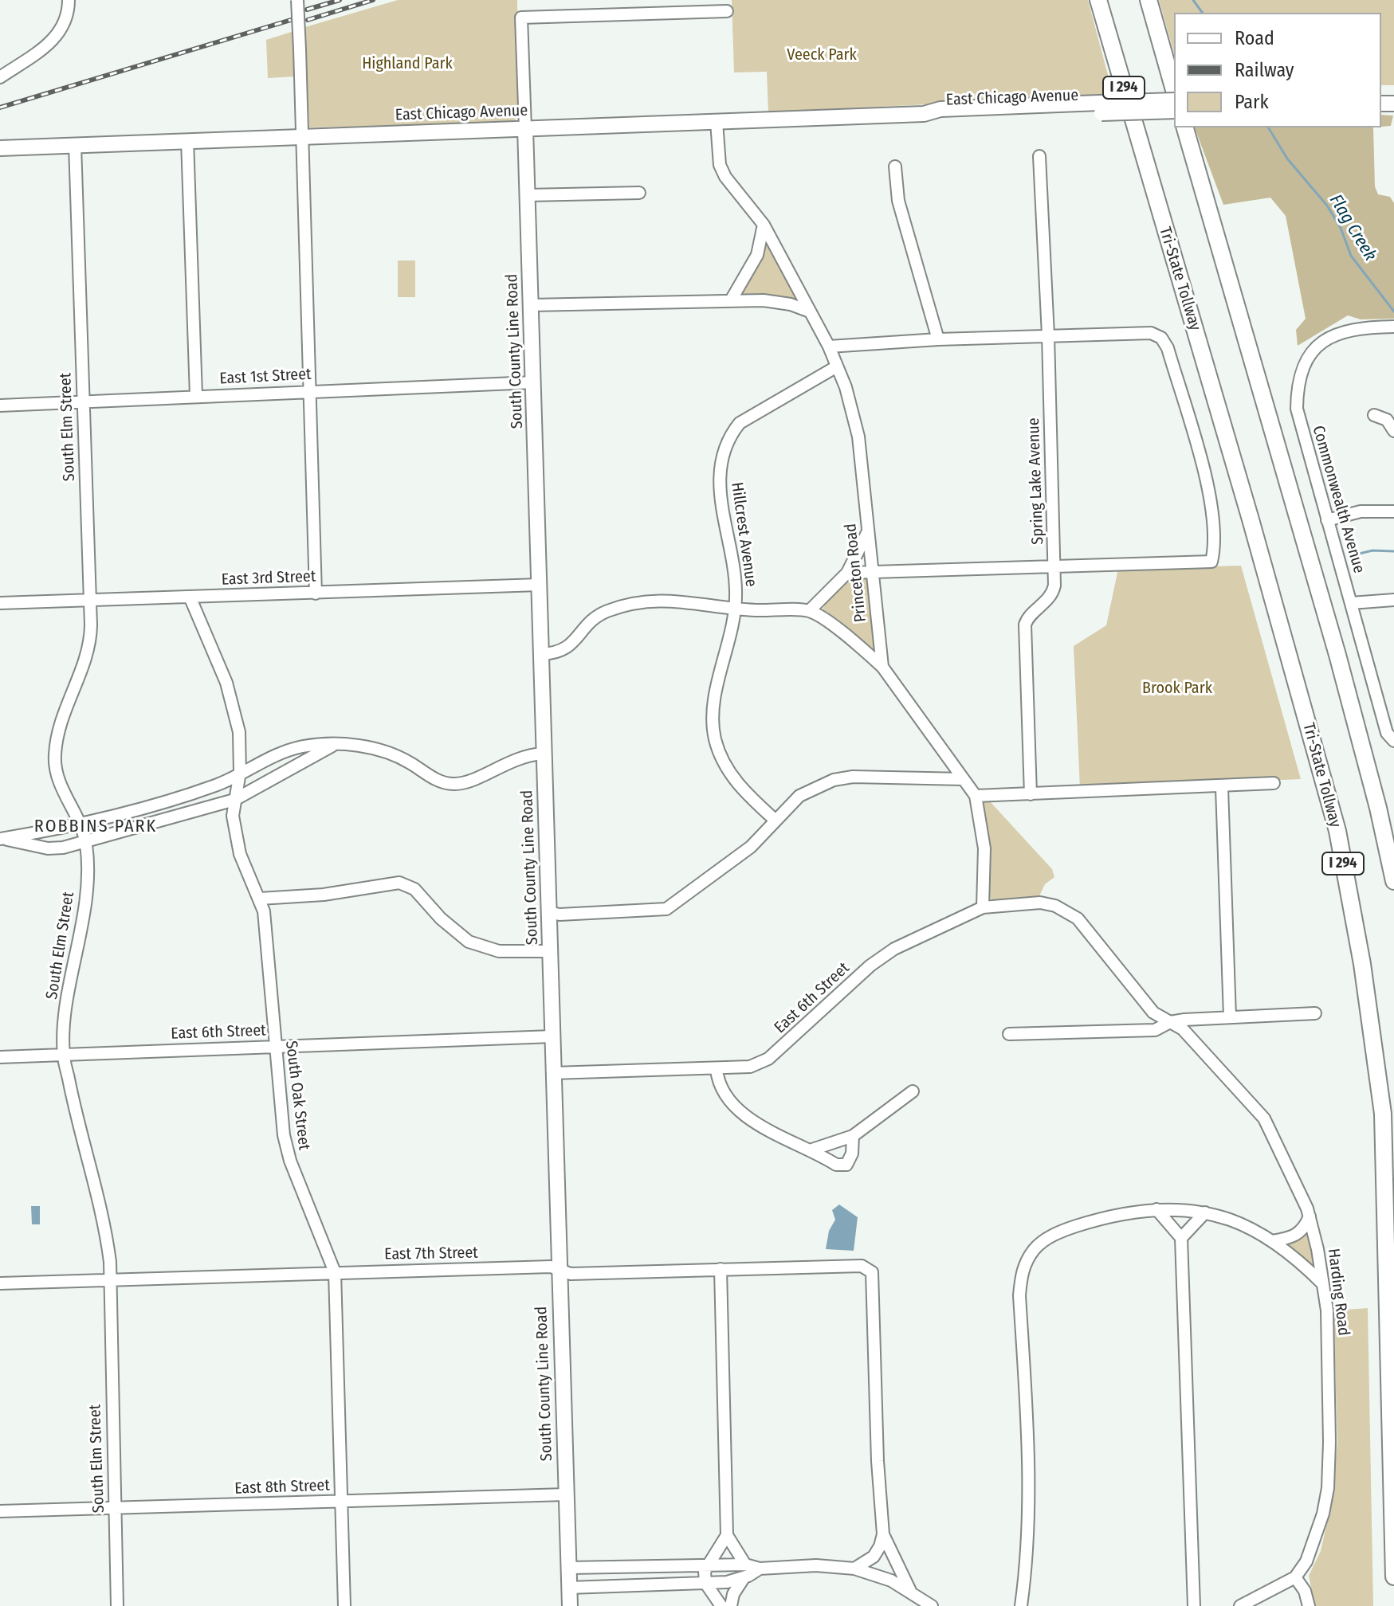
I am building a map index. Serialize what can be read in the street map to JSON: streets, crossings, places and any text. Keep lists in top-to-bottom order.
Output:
{
  "streets": {
    "highway": ["I 294", "Tri-State Tollway"],
    "main road": ["East Chicago Avenue", "South County Line Road"],
    "street": [
      "East 1st Street",
      "South Elm Street",
      "Spring Lake Avenue",
      "Commonwealth Avenue",
      "Hillcrest Avenue",
      "Princeton Road",
      "East 3rd Street",
      "East 6th Street",
      "South Oak Street",
      "East 7th Street",
      "Harding Road",
      "East 8th Street"
    ]
  },
  "crossings": [
    ["East Chicago Avenue", "South County Line Road"],
    ["East Chicago Avenue", "South Elm Street"],
    ["East Chicago Avenue", "Princeton Road"],
    ["South County Line Road", "East 1st Street"],
    ["South County Line Road", "East 3rd Street"],
    ["South County Line Road", "East 6th Street"],
    ["South County Line Road", "East 7th Street"],
    ["South County Line Road", "East 8th Street"],
    ["East 1st Street", "South Elm Street"],
    ["South Elm Street", "East 3rd Street"],
    ["South Elm Street", "East 6th Street"],
    ["South Elm Street", "East 7th Street"],
    ["South Elm Street", "East 8th Street"],
    ["Hillcrest Avenue", "Princeton Road"],
    ["Princeton Road", "East 6th Street"],
    ["East 3rd Street", "South Oak Street"],
    ["East 6th Street", "South Oak Street"],
    ["East 6th Street", "Harding Road"],
    ["South Oak Street", "East 7th Street"],
    ["South Oak Street", "East 8th Street"]
  ],
  "districts": ["ROBBINS PARK"],
  "water": ["Flag Creek"],
  "parks": ["Veeck Park", "Highland Park", "Brook Park"],
  "legend": ["Road", "Railway", "Park"]
}
